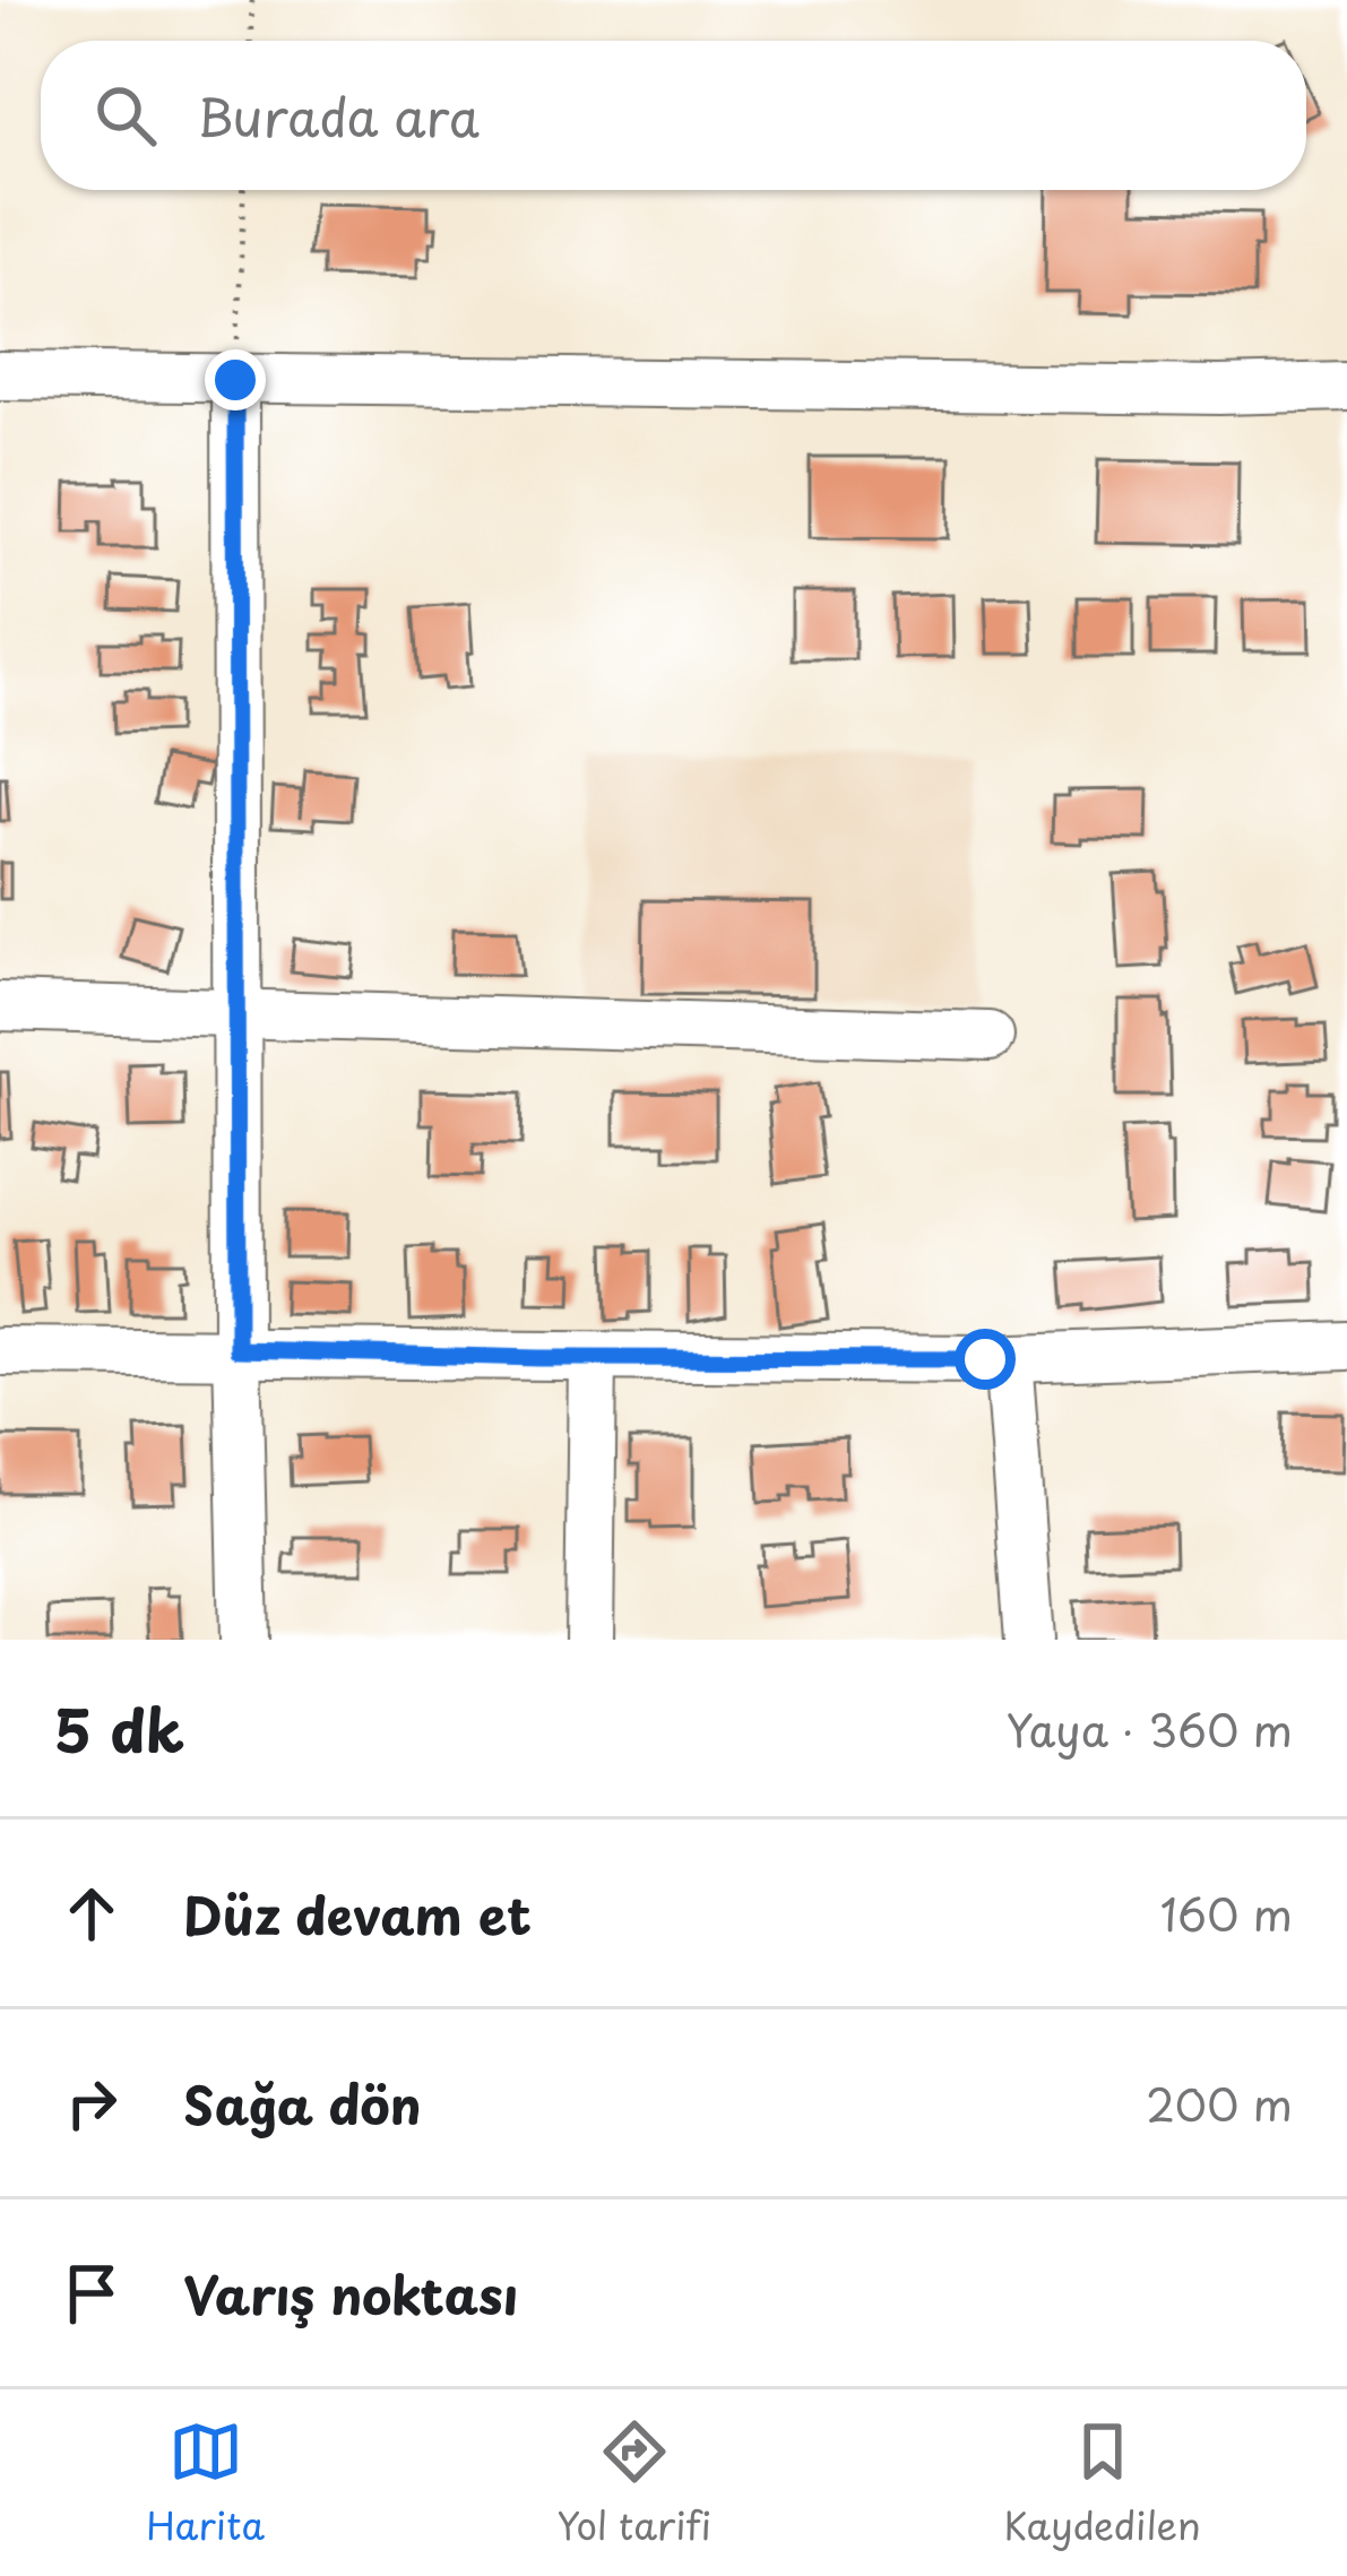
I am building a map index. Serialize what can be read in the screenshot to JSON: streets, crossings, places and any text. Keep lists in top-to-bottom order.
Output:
{
  "page": {
    "search": "Burada ara",
    "heading": ["5 dk", "Yaya · 360 m"],
    "list": [
      ["Düz devam et", "160 m"],
      ["Sağa dön", "200 m"],
      "Varış noktası"
    ],
    "nav": ["Harita", "Yol tarifi", "Kaydedilen"]
  }
}
